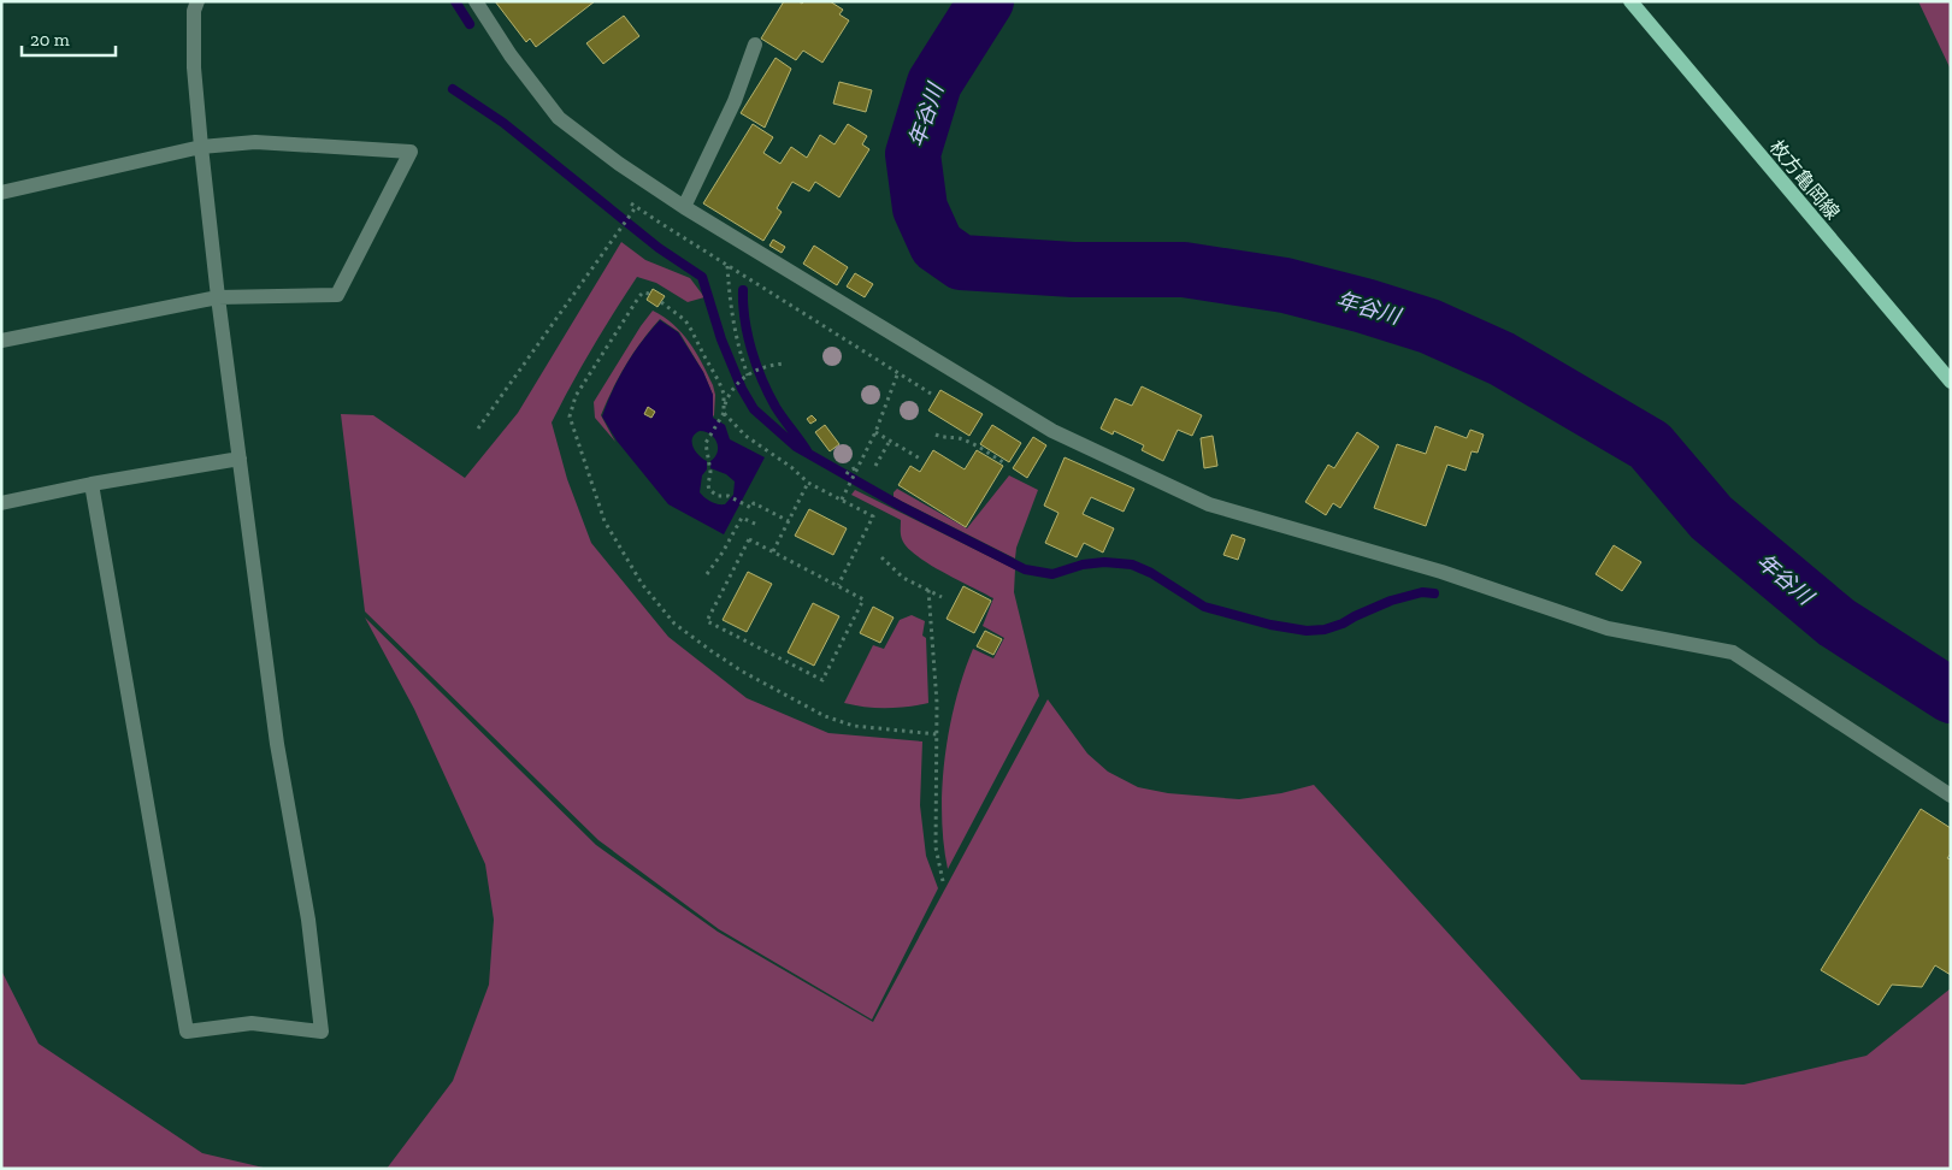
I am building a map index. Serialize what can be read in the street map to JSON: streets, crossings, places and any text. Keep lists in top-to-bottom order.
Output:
{
  "streets": {
    "main road": ["枚方亀岡線"]
  },
  "water": ["年谷川"],
  "scale_bar": "20 m"
}
